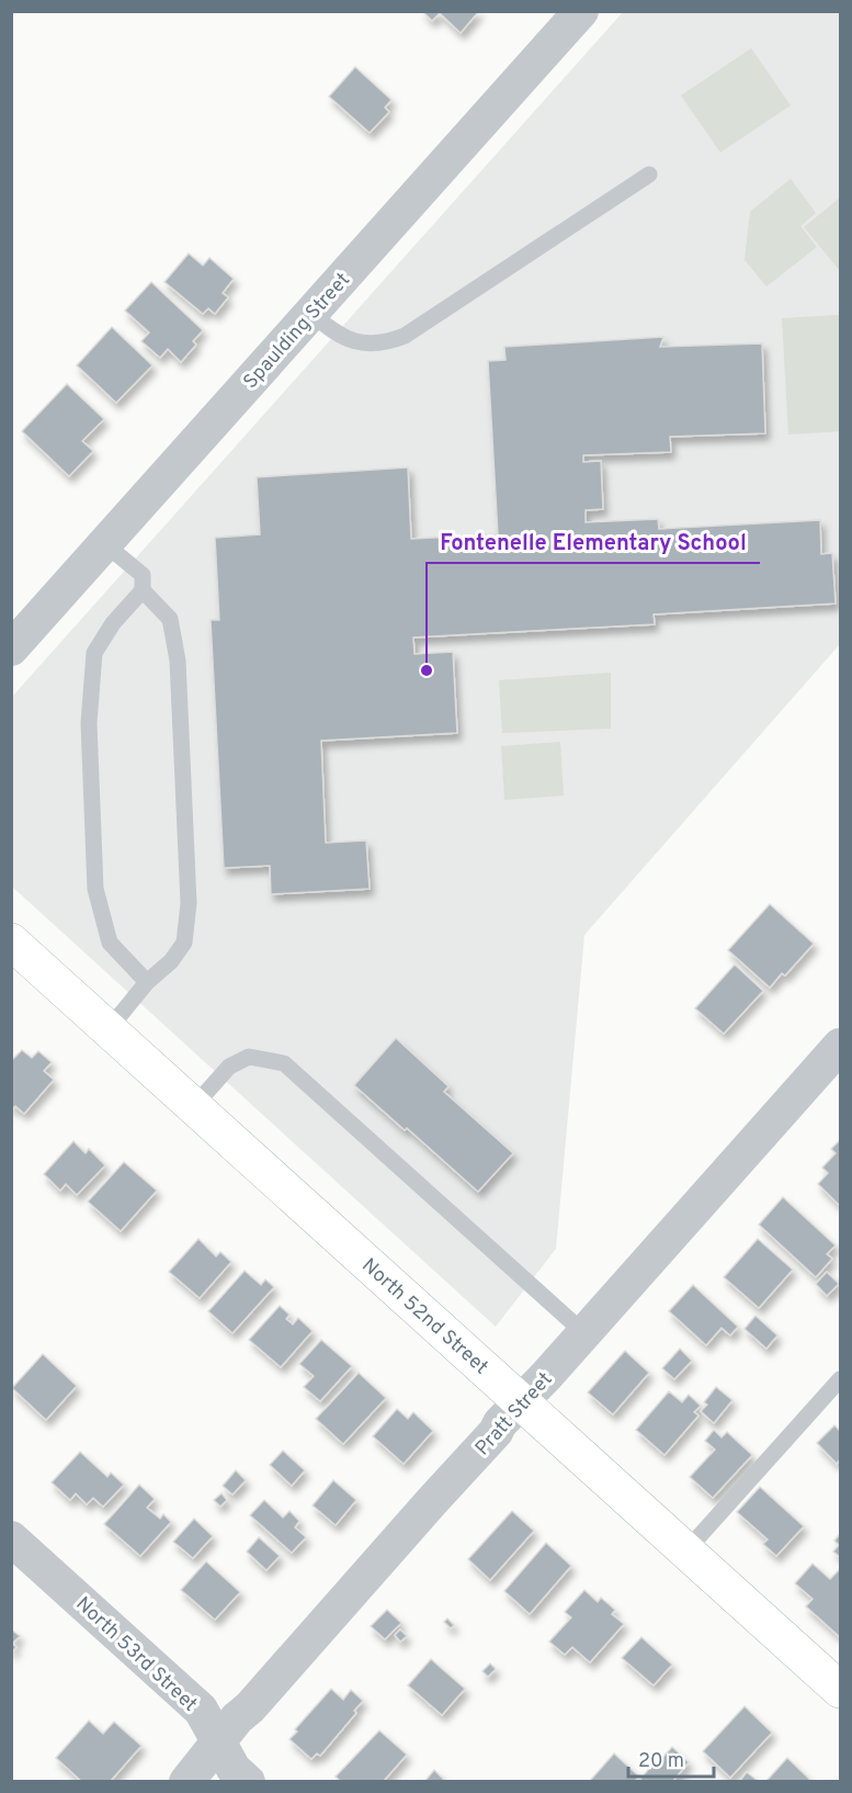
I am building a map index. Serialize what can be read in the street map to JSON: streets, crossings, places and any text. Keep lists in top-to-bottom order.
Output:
{
  "streets": {
    "main road": ["North 52nd Street"],
    "street": ["Spaulding Street", "Pratt Street", "North 53rd Street"]
  },
  "crossings": [
    ["North 52nd Street", "Pratt Street"],
    ["Pratt Street", "North 53rd Street"]
  ],
  "places": ["Fontenelle Elementary School"],
  "scale_bar": "20 m"
}
